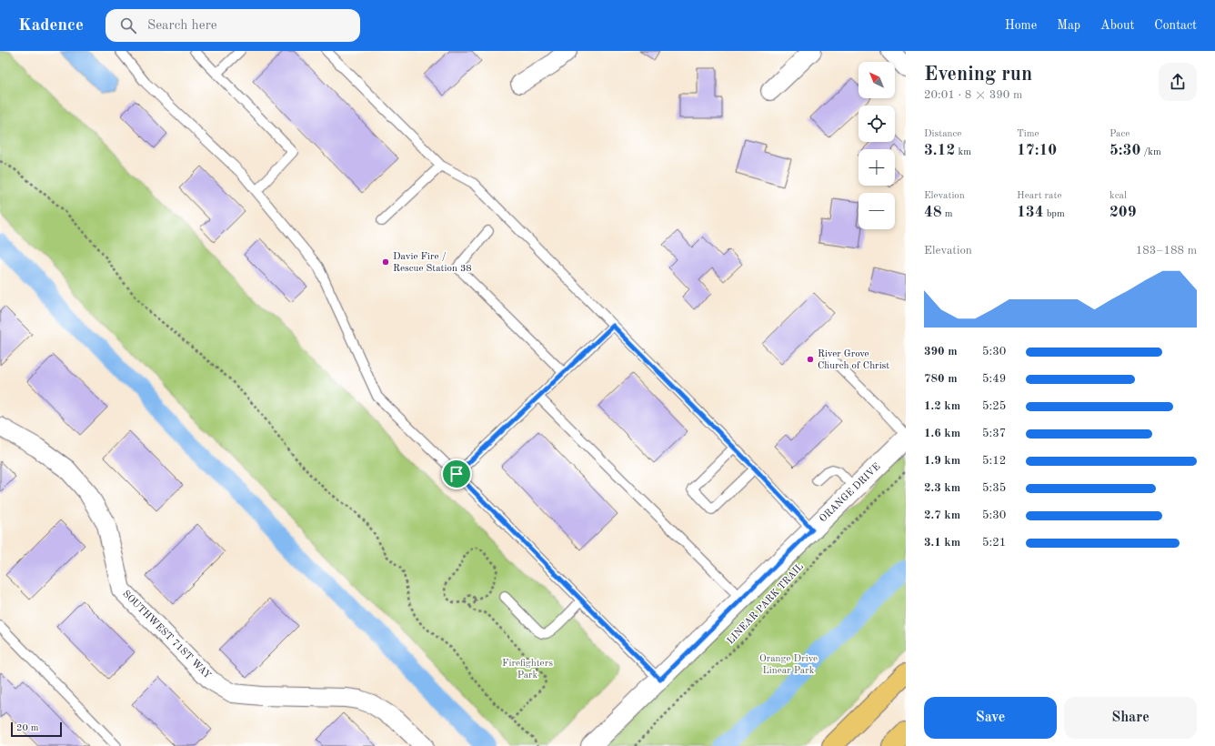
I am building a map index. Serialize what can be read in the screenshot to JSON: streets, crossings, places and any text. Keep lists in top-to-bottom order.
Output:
{
  "streets": {
    "street": ["ORANGE DRIVE", "SOUTHWEST 71ST WAY"],
    "path": ["LINEAR PARK TRAIL"]
  },
  "parks": ["Orange Drive Linear Park", "Firefighters Park"],
  "places": ["Davie Fire / Rescue Station 38", "River Grove Church of Christ"],
  "scale_bar": "20 m",
  "north": "top left",
  "page": {
    "header": "Kadence",
    "search": "Search here",
    "nav": [
      "Home",
      "Map",
      "About",
      "Contact"
    ],
    "heading": ["Evening run", "20:01 · 8 × 390 m"],
    "map_buttons": ["+", "−"],
    "stats": [
      ["Distance", "3.12 km"],
      ["Time", "17:10"],
      ["Pace", "5:30 /km"],
      ["Elevation", "48 m"],
      ["Heart rate", "134 bpm"],
      ["kcal", "209"]
    ],
    "chart": ["Elevation", "183–188 m"],
    "list": [
      {
        "name": "390 m",
        "note": "5:30"
      },
      {
        "name": "780 m",
        "note": "5:49"
      },
      {
        "name": "1.2 km",
        "note": "5:25"
      },
      {
        "name": "1.6 km",
        "note": "5:37"
      },
      {
        "name": "1.9 km",
        "note": "5:12"
      },
      {
        "name": "2.3 km",
        "note": "5:35"
      },
      {
        "name": "2.7 km",
        "note": "5:30"
      },
      {
        "name": "3.1 km",
        "note": "5:21"
      }
    ],
    "buttons": ["Save", "Share"],
    "scale": "20 m"
  }
}
